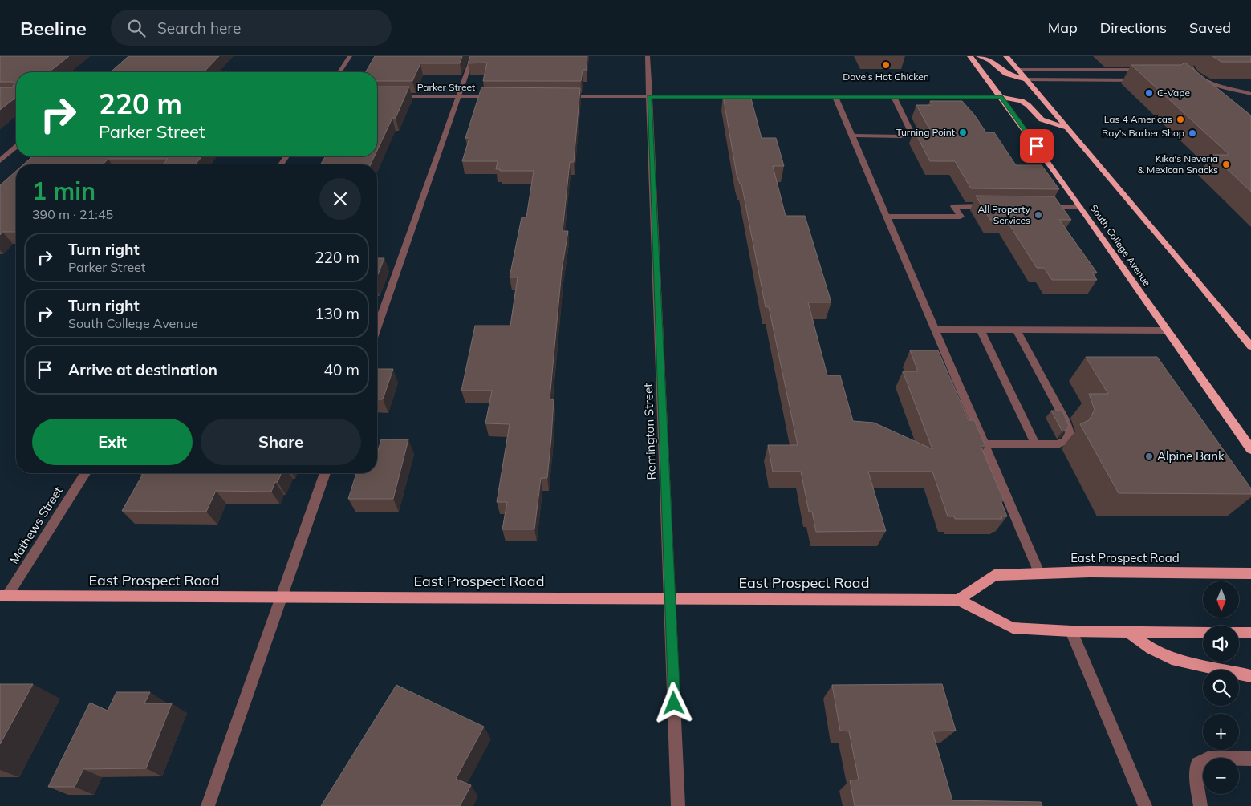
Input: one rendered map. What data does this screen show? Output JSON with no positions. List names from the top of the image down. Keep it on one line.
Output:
{"streets":{"highway":["South College Avenue"],"main road":["East Prospect Road"],"street":["Parker Street","Remington Street","Mathews Street"]},"crossings":[["Remington Street","East Prospect Road"],["Mathews Street","East Prospect Road"]],"places":["Dave's Hot Chicken","C-Vape","Las 4 Americas","Turning Point","Ray's Barber Shop","Kika's Neveria & Mexican Snacks","All Property Services","Alpine Bank"],"north":"bottom","page":{"header":"Beeline","search":"Search here","nav":["Map","Directions","Saved"],"turn":["220 m","Parker Street"],"heading":["1 min","390 m · 21:45"],"list":[{"name":"Turn right","note":"Parker Street","value":"220 m"},{"name":"Turn right","note":"South College Avenue","value":"130 m"},{"name":"Arrive at destination","value":"40 m"}],"buttons":["Exit","Share"],"map_buttons":["+","−"]}}
